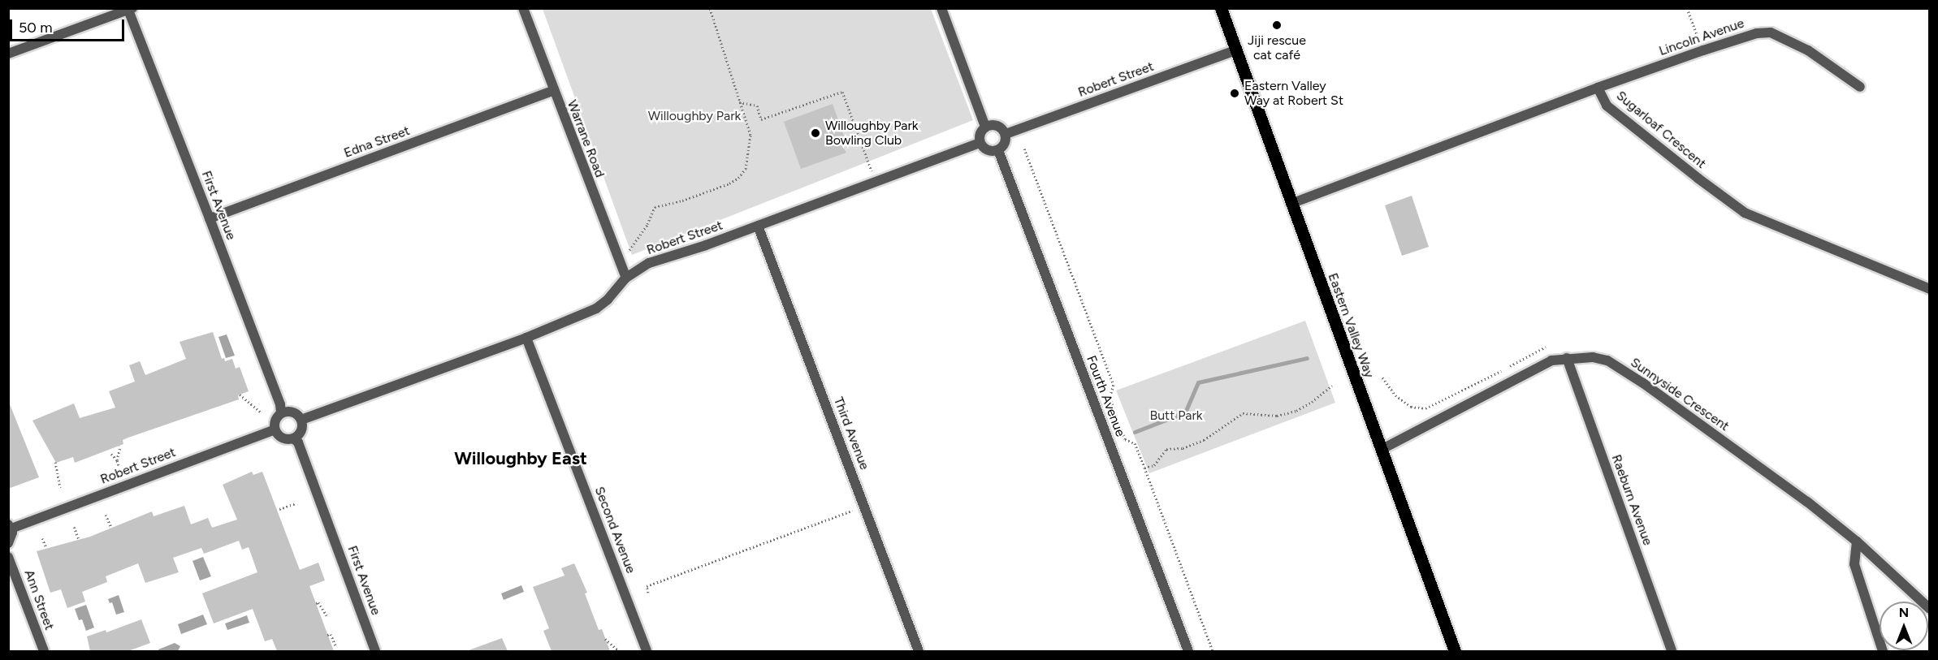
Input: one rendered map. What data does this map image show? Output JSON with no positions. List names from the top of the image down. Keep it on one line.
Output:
{"streets":{"main road":["Eastern Valley Way"],"street":["Lincoln Avenue","Robert Street","Sugarloaf Crescent","Warrane Road","Edna Street","First Avenue","Sunnyside Crescent","Fourth Avenue","Third Avenue","Raeburn Avenue","Second Avenue","Ann Street"]},"crossings":[["Lincoln Avenue","Sugarloaf Crescent"],["Robert Street","Warrane Road"],["Robert Street","First Avenue"],["Robert Street","Eastern Valley Way"],["Robert Street","Fourth Avenue"],["Robert Street","Third Avenue"],["Robert Street","Second Avenue"],["Sugarloaf Crescent","Eastern Valley Way"],["Warrane Road","Edna Street"],["Edna Street","First Avenue"],["Eastern Valley Way","Sunnyside Crescent"],["Sunnyside Crescent","Raeburn Avenue"]],"districts":["Willoughby East"],"parks":["Willoughby Park","Butt Park"],"places":["Jiji rescue cat café","Eastern Valley Way at Robert St","Willoughby Park Bowling Club"],"scale_bar":"50 m","north":"top"}
